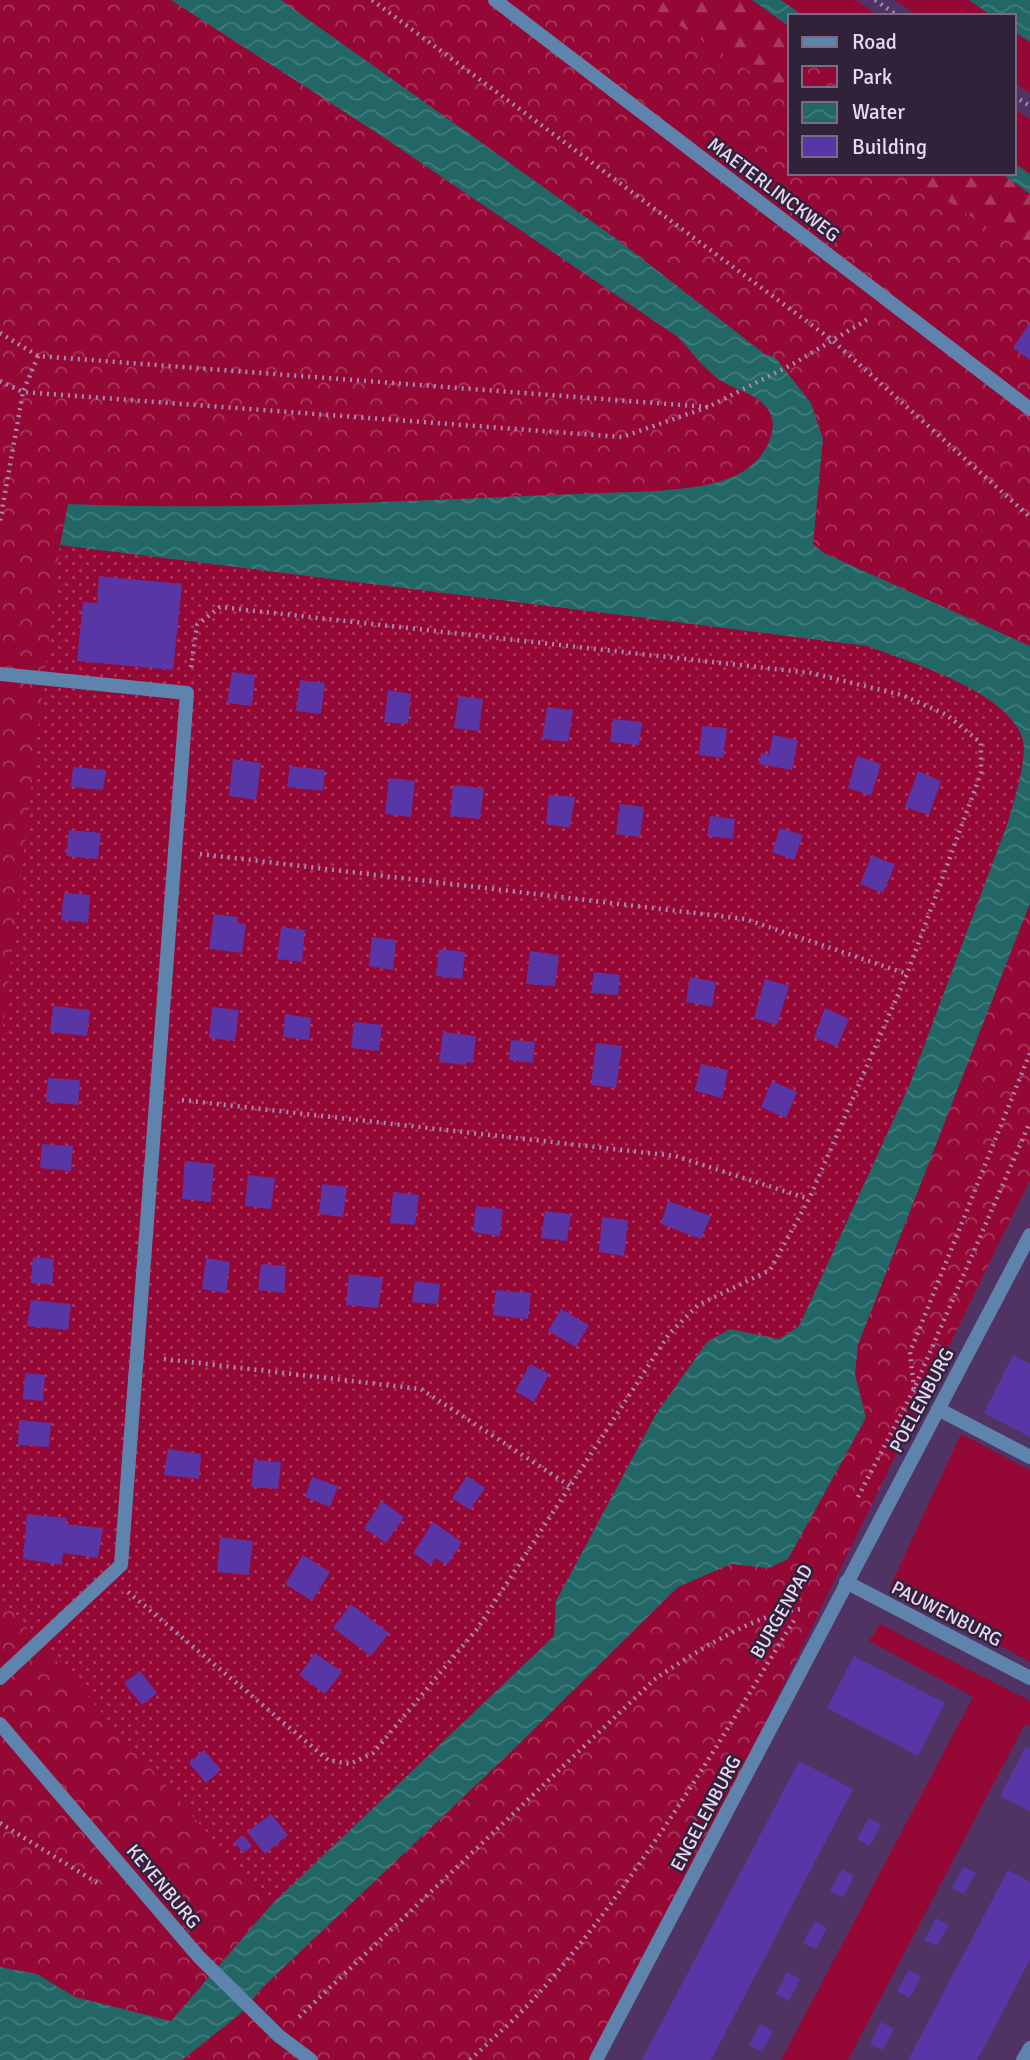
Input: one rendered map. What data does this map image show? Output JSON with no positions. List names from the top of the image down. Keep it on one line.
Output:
{"streets":{"street":["MAETERLINCKWEG","POELENBURG","PAUWENBURG","ENGELENBURG","KEYENBURG"],"path":["BURGENPAD"]},"crossings":[["POELENBURG","PAUWENBURG"],["POELENBURG","ENGELENBURG"],["PAUWENBURG","ENGELENBURG"]],"legend":["Road","Park","Water","Building"]}
